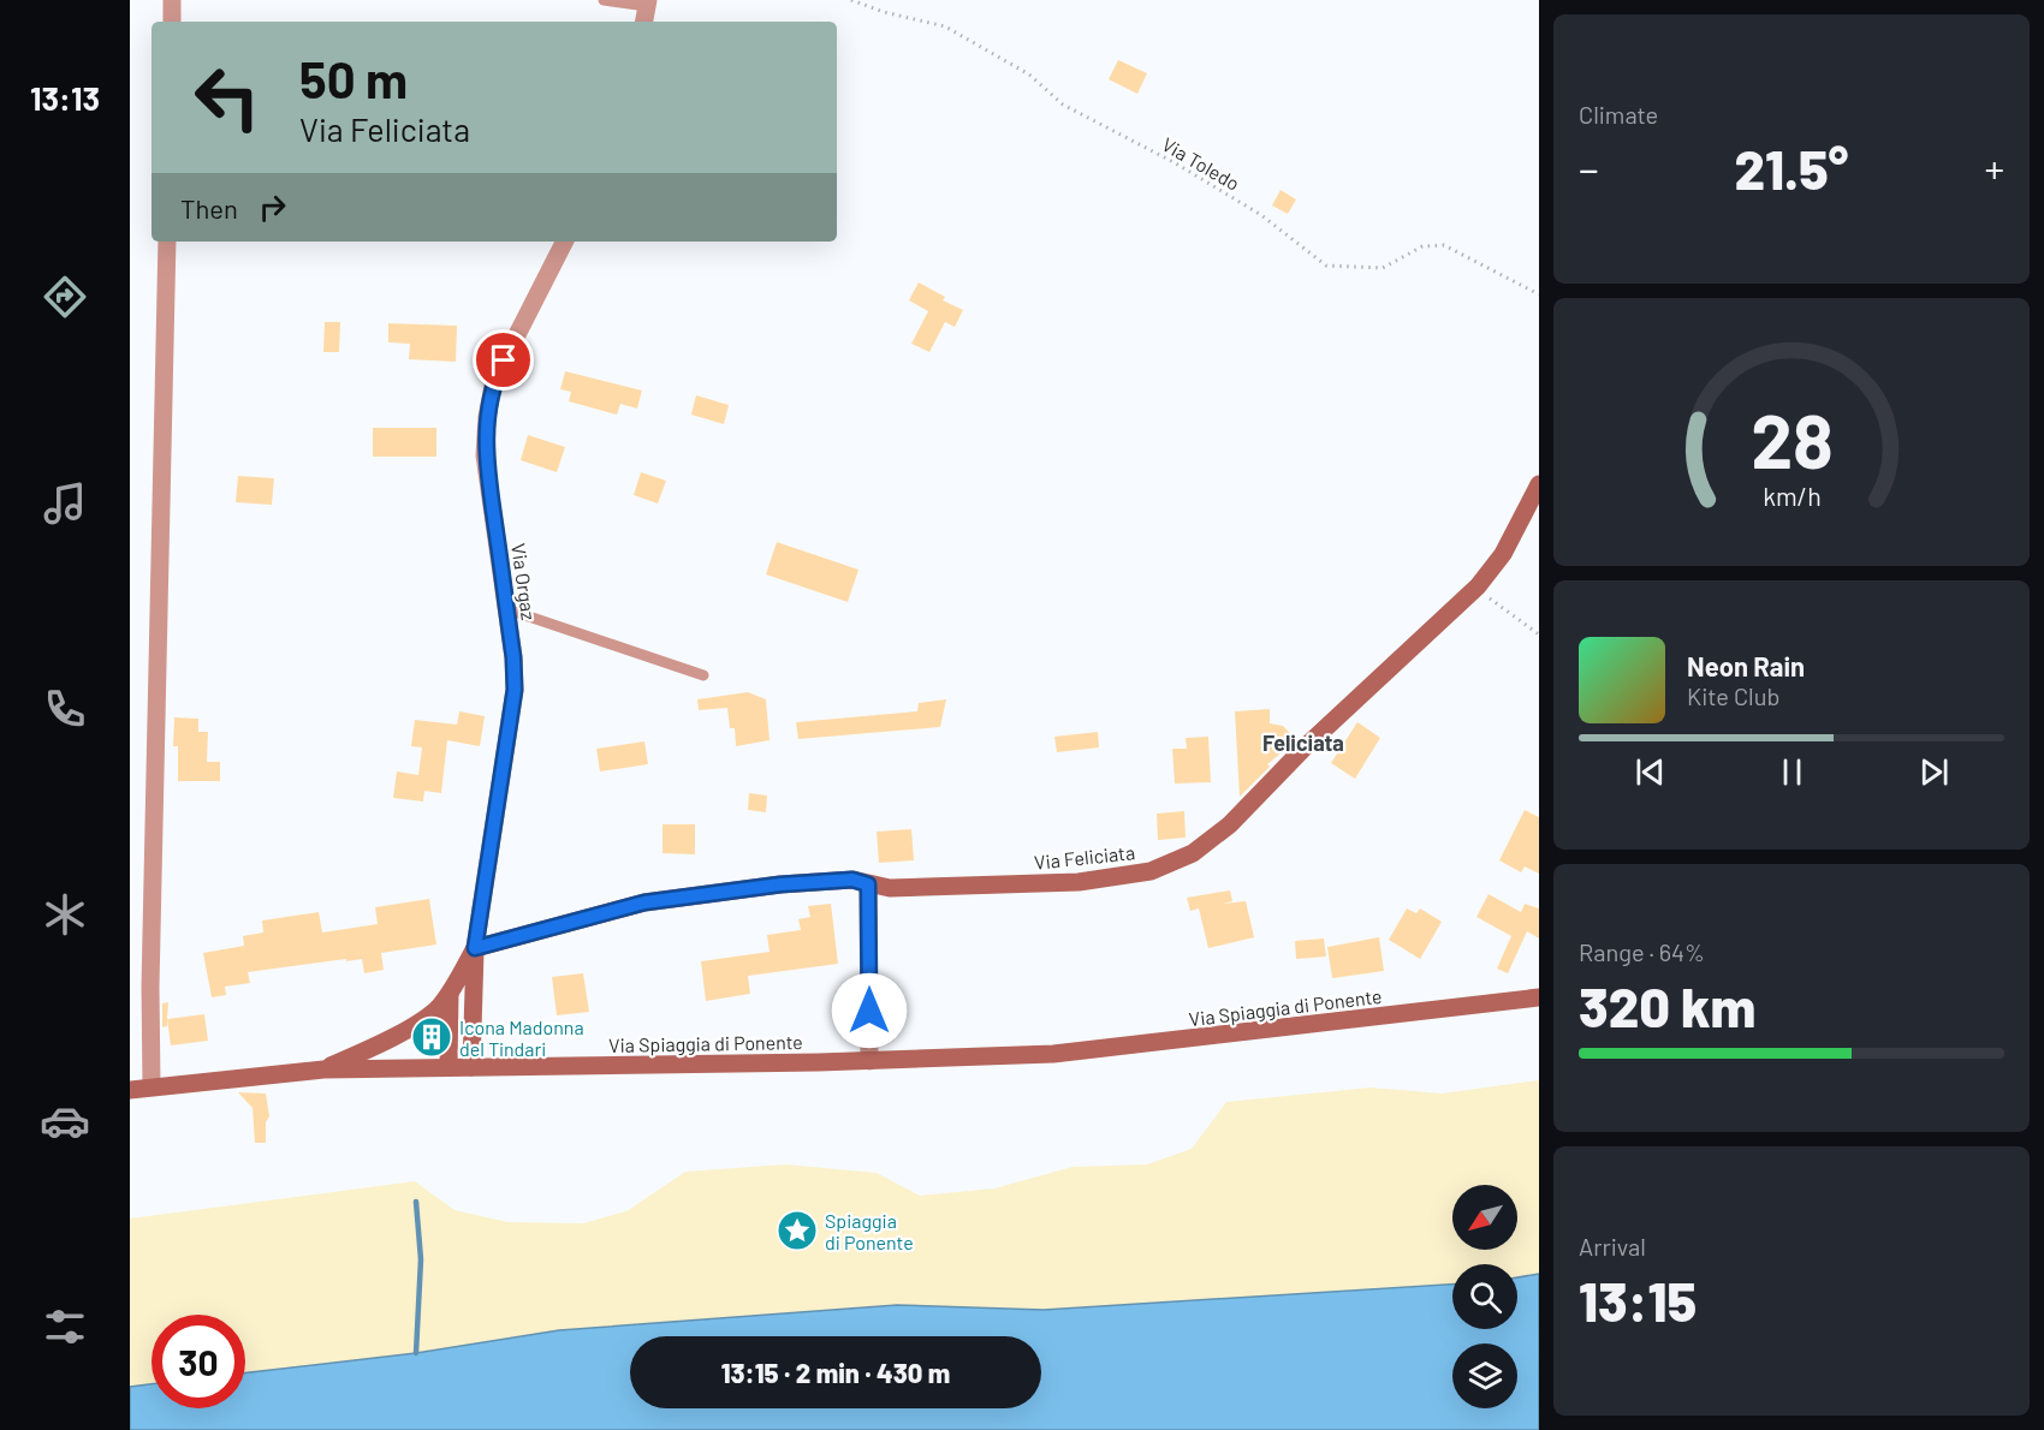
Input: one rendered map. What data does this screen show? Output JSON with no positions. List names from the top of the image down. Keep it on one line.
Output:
{"streets":{"street":["Via Orgaz","Via Feliciata","Via Spiaggia di Ponente"],"path":["Via Toledo"]},"crossings":[["Via Orgaz","Via Feliciata"]],"districts":["Feliciata"],"places":{"building":["Icona Madonna del Tindari"],"place":["Spiaggia di Ponente"]},"north":"bottom left","page":{"tabs":"13:13","tile":["Climate",["Range · 64%","320 km"],["Arrival","13:15"]],"turn":["50 m","Via Feliciata"],"heat":["−","21.5°","+"],"then":"Then","song":["Neon Rain","Kite Club"],"limit":"30","trip":"13:15 · 2 min · 430 m","gauge":["28","km/h"]}}
